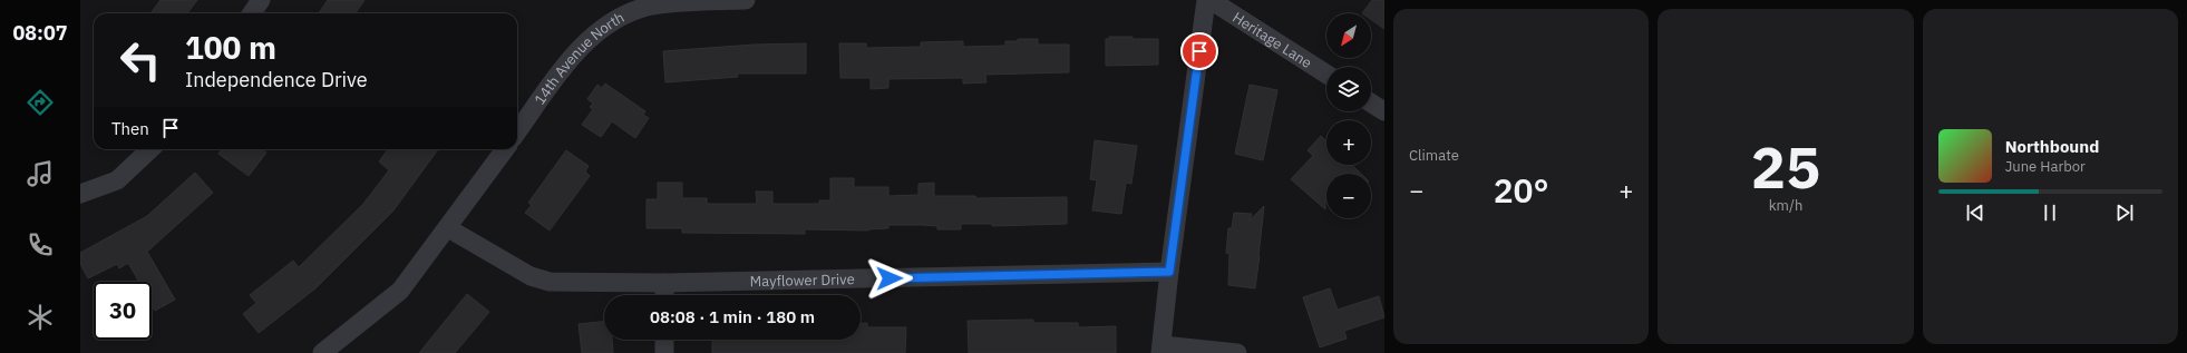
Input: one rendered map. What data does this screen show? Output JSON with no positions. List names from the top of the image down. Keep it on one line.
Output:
{"streets":{"street":["Heritage Lane","14th Avenue North","Mayflower Drive"]},"north":"bottom left","page":{"tabs":"08:07","tile":["Climate",["25","km/h"]],"map_buttons":["+","−"],"turn":["100 m","Independence Drive"],"then":"Then","song":["Northbound","June Harbor"],"heat":["−","20°","+"],"limit":"30","trip":"08:08 · 1 min · 180 m"}}
